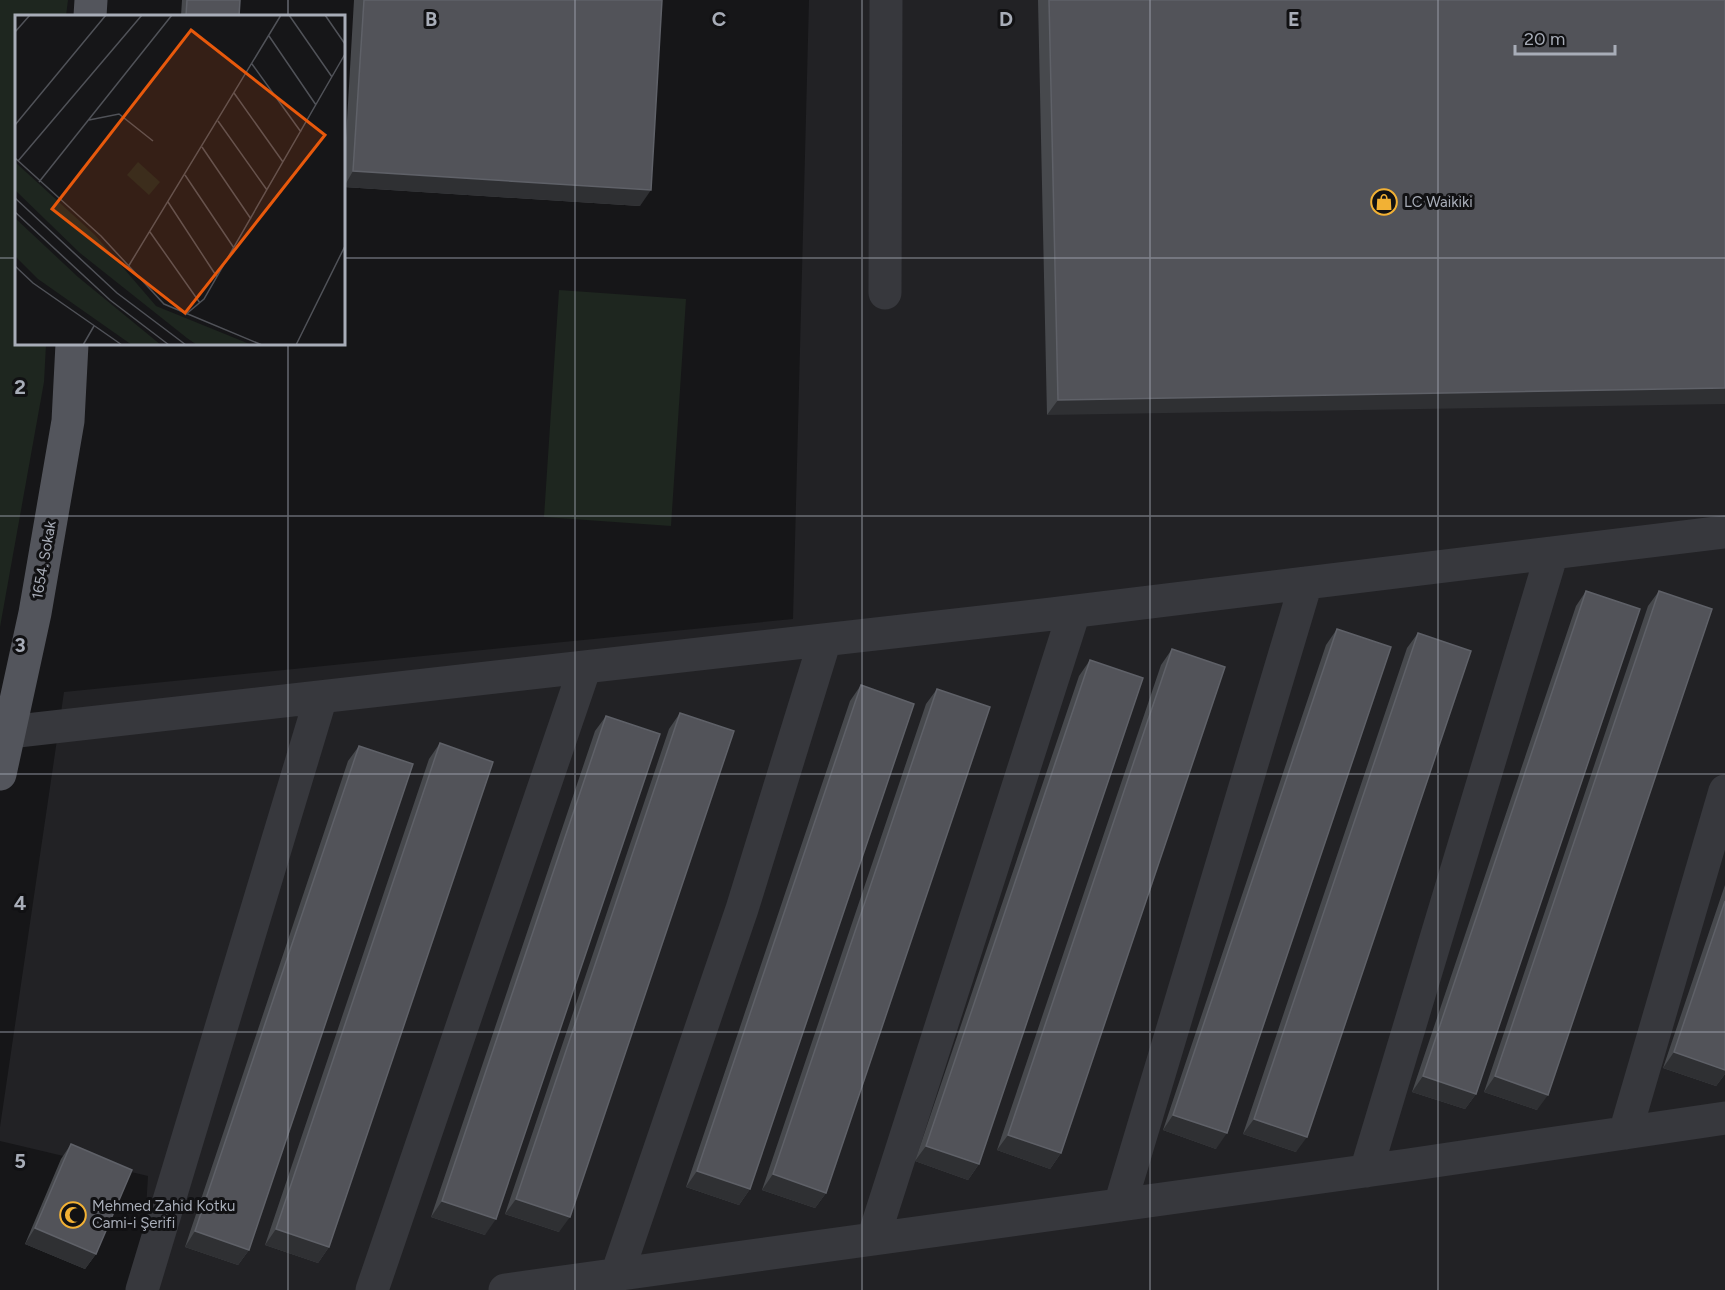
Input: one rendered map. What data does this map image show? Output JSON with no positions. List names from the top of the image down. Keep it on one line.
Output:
{"streets":{"main road":["1654. Sokak"]},"places":{"shop":["LC Waikiki"],"mosque":["Mehmed Zahid Kotku Cami-i Şerifi"]},"scale_bar":"20 m","grid":{"columns":["B","C","D","E"],"rows":["2","3","4","5"]}}
